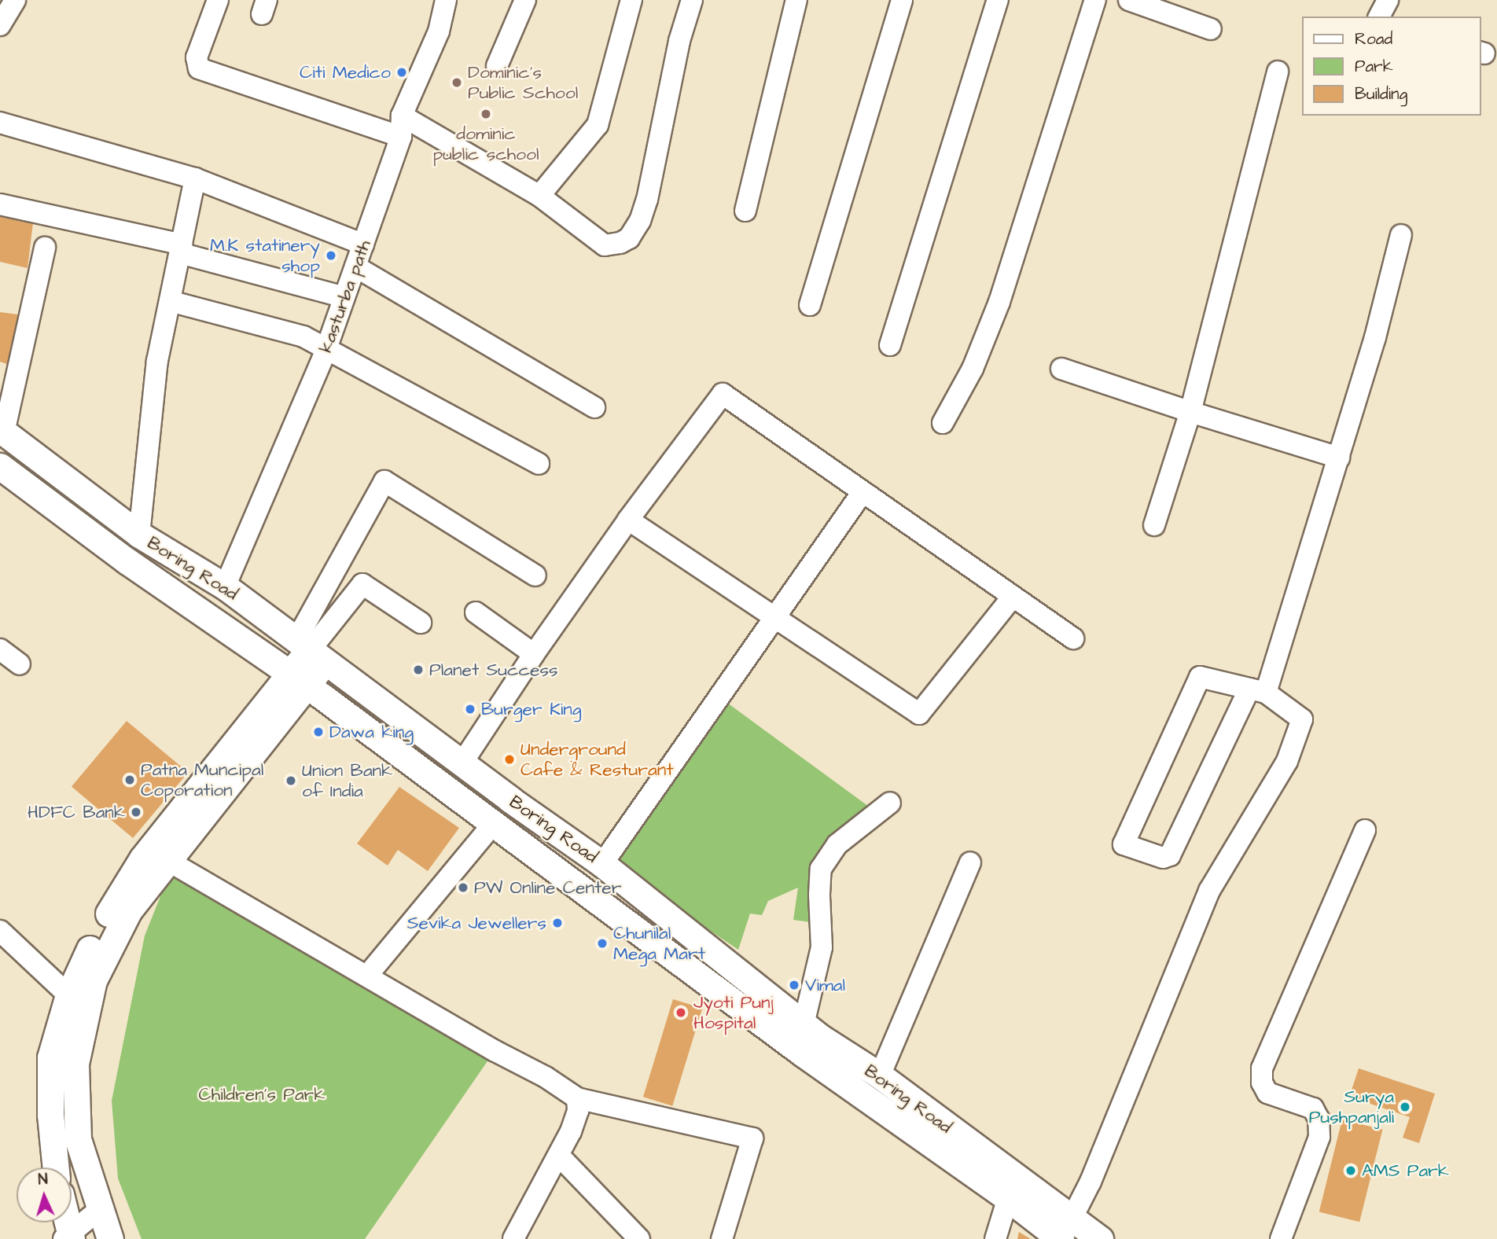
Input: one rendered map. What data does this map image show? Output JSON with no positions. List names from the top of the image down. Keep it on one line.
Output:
{"streets":{"street":["kasturba path","Boring Road"]},"crossings":[["kasturba path","Boring Road"]],"parks":["Children's Park"],"places":["Citi Medico","Dominic's Public School","dominic public school","M.K statinery shop","Planet Success","Burger King","Dawa king","Underground Cafe & Resturant","Patna Muncipal Coporation","Union Bank of India","HDFC Bank","PW Online Center","Sevika Jewellers","Chunilal Mega Mart","Vimal","Jyoti Punj Hospital","Surya Pushpanjali","AMS Park"],"legend":["Road","Park","Building"],"north":"top"}
